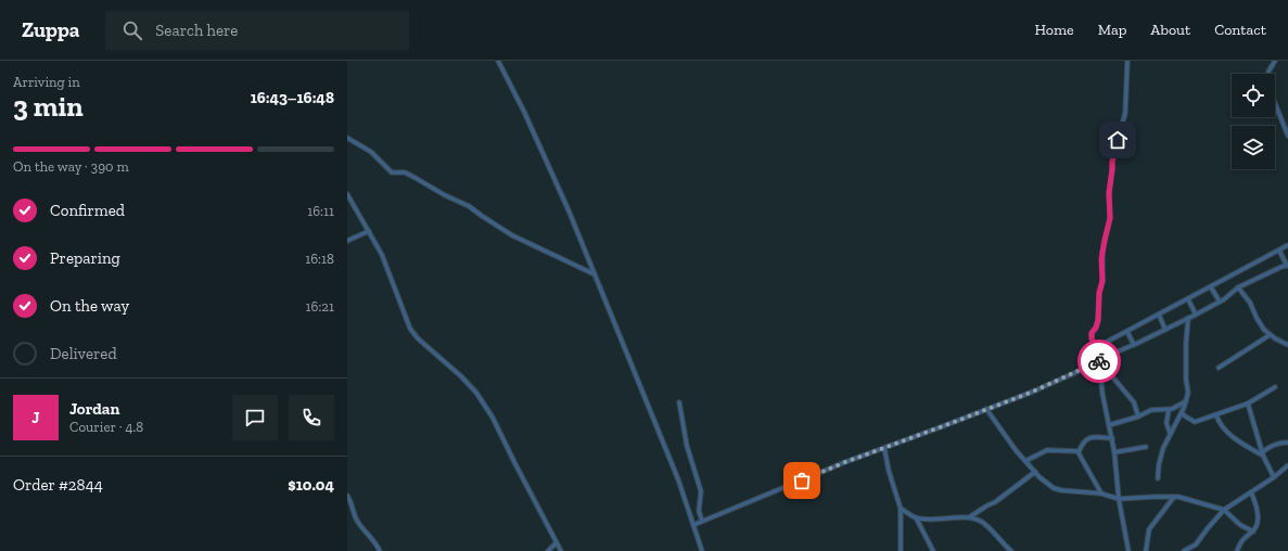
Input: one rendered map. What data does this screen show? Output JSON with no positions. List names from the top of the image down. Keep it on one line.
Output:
{"page":{"header":"Zuppa","search":"Search here","nav":["Home","Map","About","Contact"],"heading":["3 min","Arriving in","16:43–16:48"],"panel":["Jordan","Courier · 4.8","Order #2844","$10.04"],"bar":"On the way · 390 m","list":[["Confirmed","16:11"],["Preparing","16:18"],["On the way","16:21"],"Delivered"],"round":"J"}}
